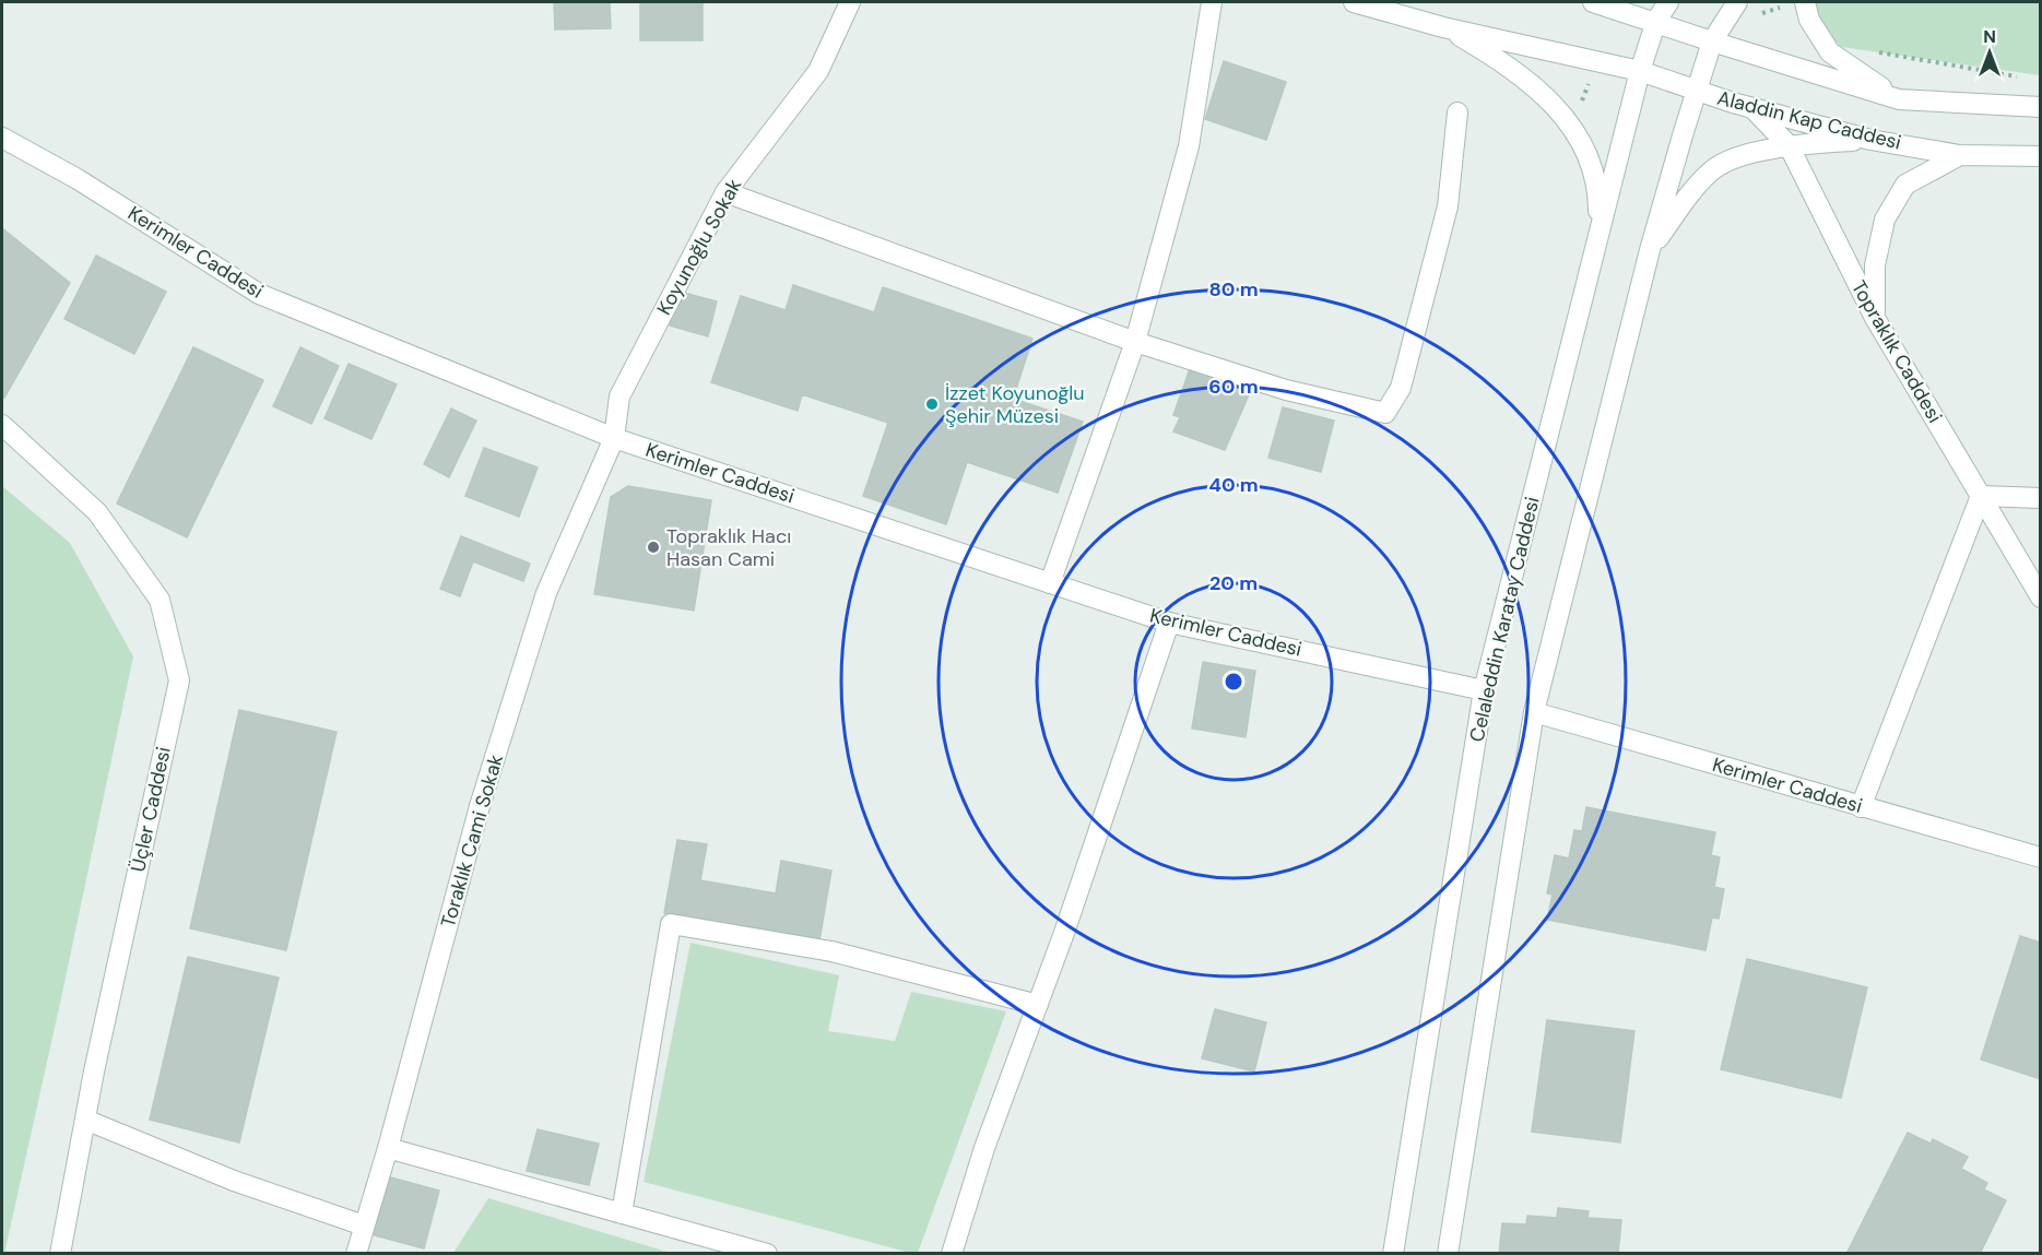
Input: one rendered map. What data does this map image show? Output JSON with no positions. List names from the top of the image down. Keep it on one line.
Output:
{"streets":{"street":["Aladdin Kap Caddesi","Koyunoğlu Sokak","Kerimler Caddesi","Topraklık Caddesi","Celaleddin Karatay Caddesi","Üçler Caddesi","Toraklık Cami Sokak"]},"crossings":[["Aladdin Kap Caddesi","Topraklık Caddesi"],["Koyunoğlu Sokak","Kerimler Caddesi"],["Koyunoğlu Sokak","Toraklık Cami Sokak"],["Kerimler Caddesi","Celaleddin Karatay Caddesi"],["Kerimler Caddesi","Toraklık Cami Sokak"]],"places":["İzzet Koyunoğlu Şehir Müzesi","Topraklık Hacı Hasan Cami"],"north":"top","rings":["80 m","60 m","40 m","20 m"]}
